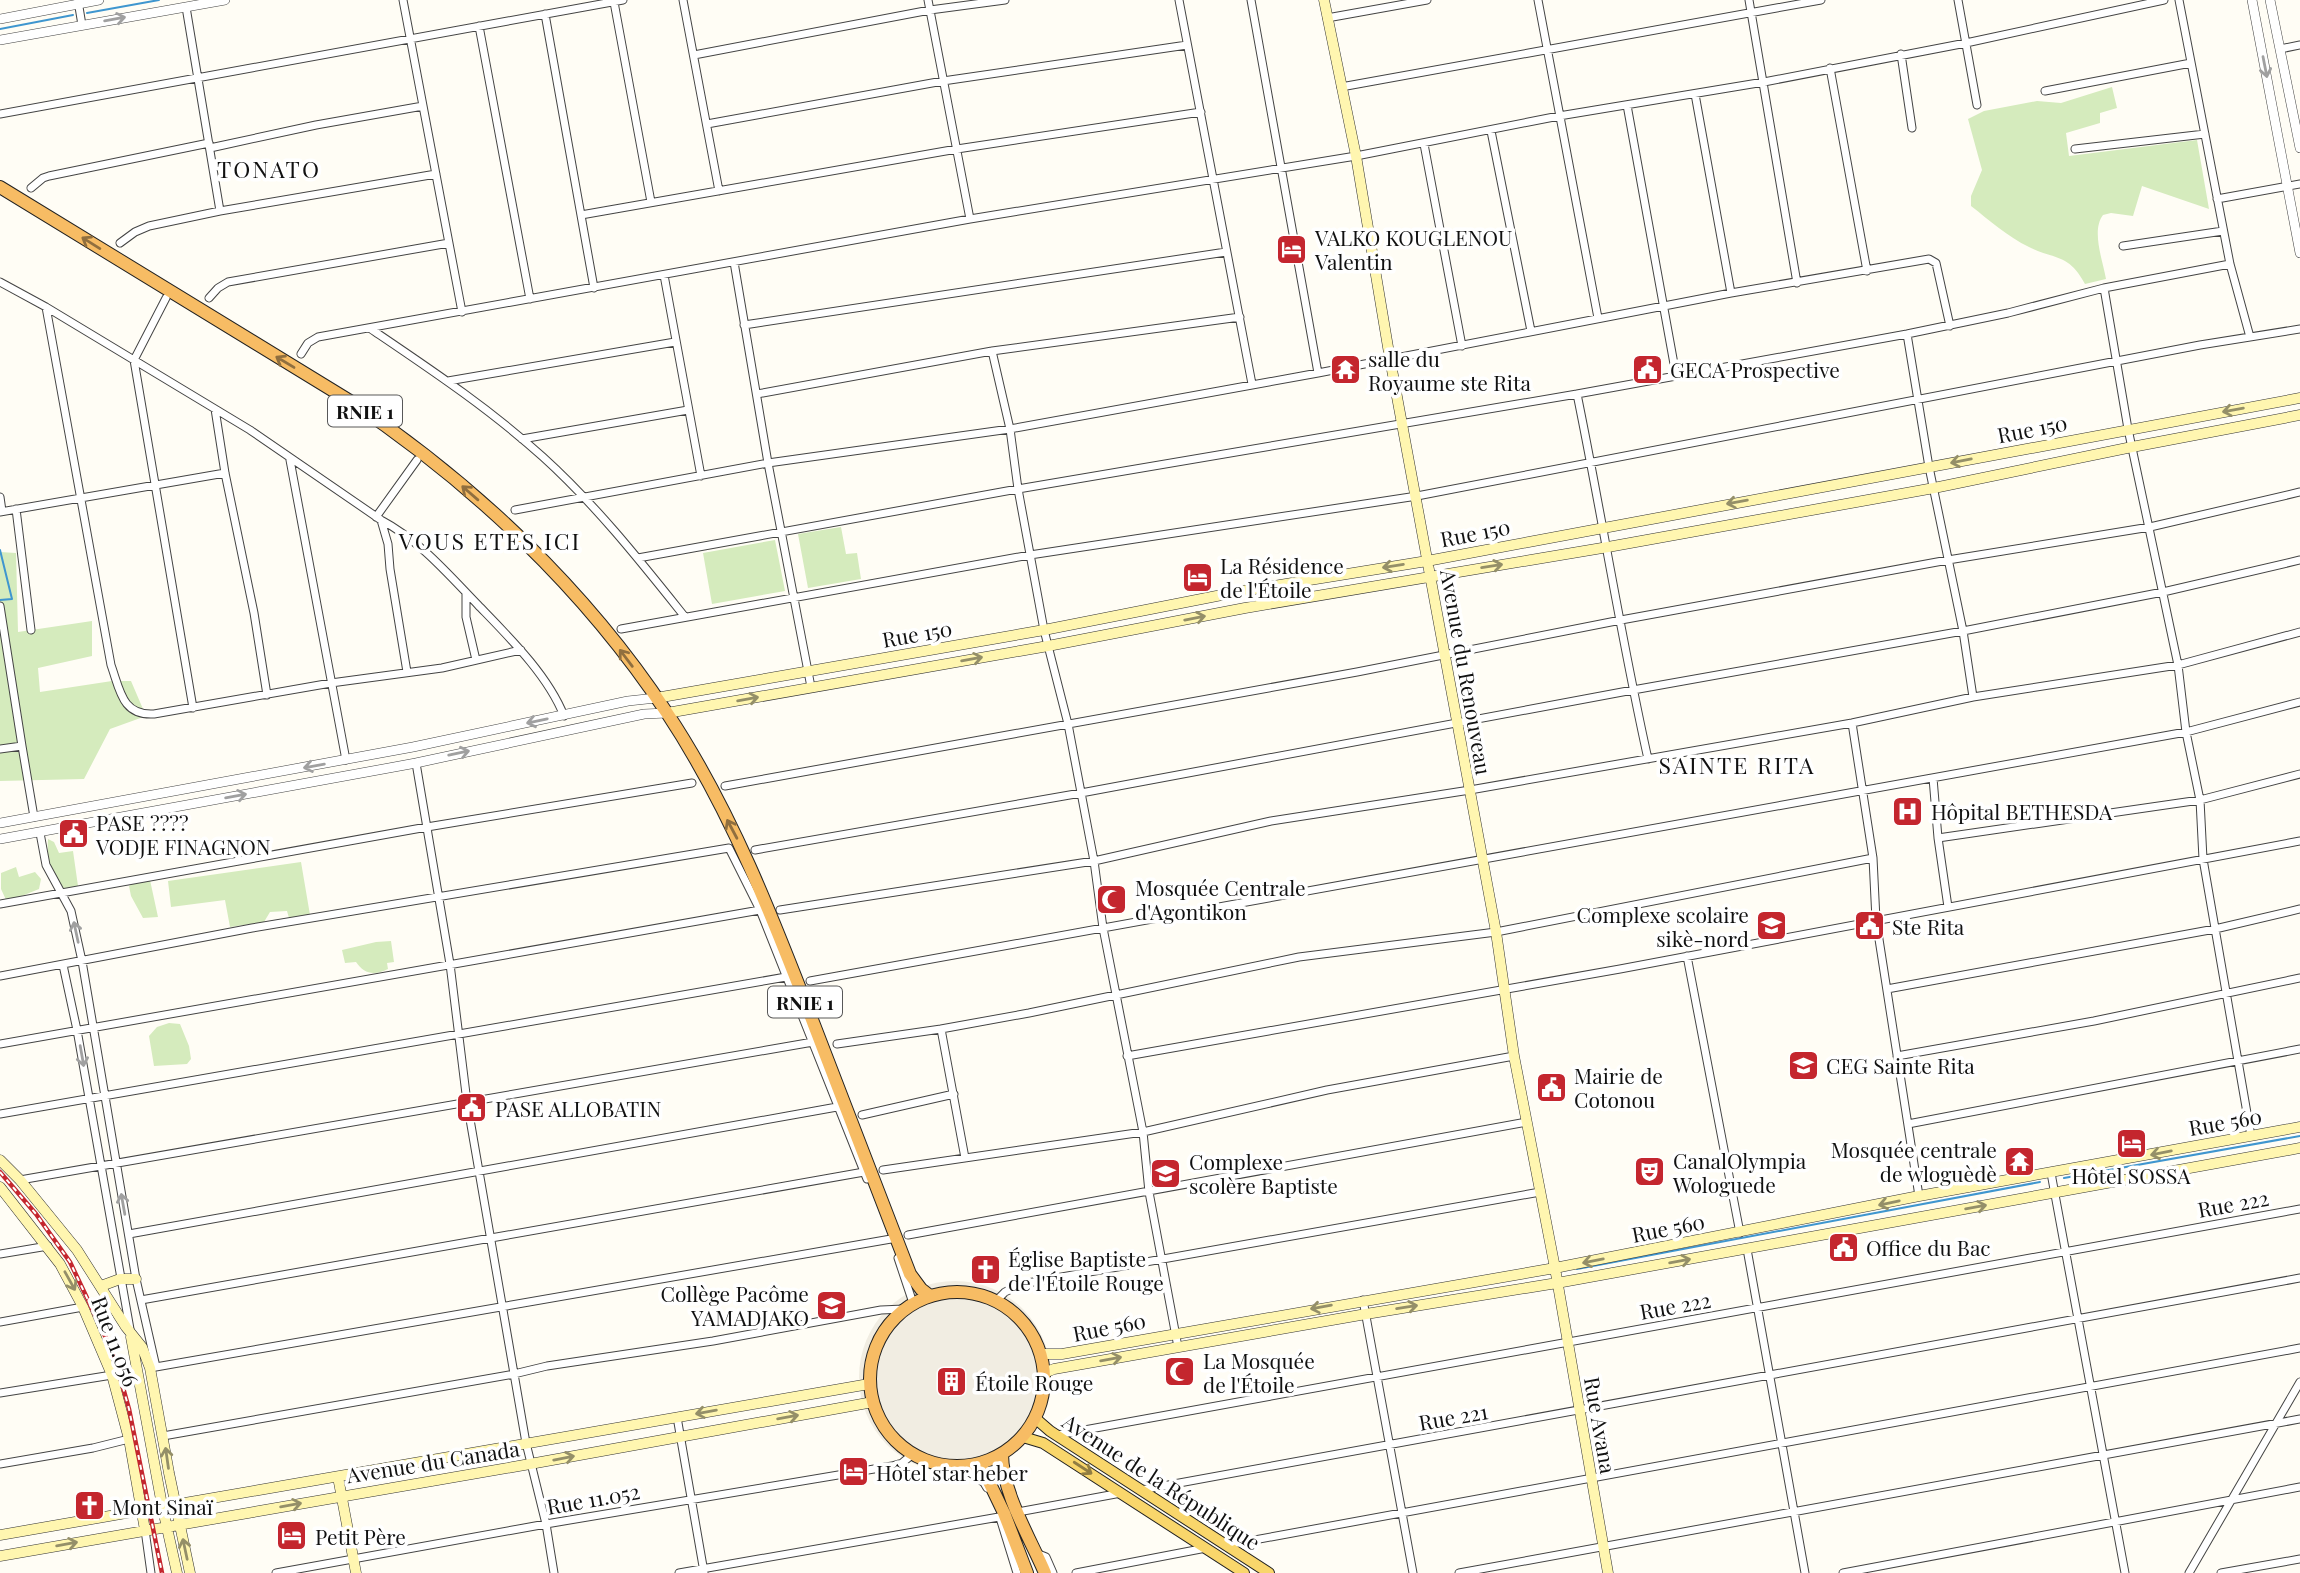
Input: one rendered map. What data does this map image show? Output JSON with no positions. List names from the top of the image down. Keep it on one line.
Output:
{"streets":{"highway":["RNIE 1"],"main road":["Rue 150","Avenue du Renouveau","Rue 560","Rue 11.056","Rue Avana","Avenue du Canada","Avenue de la République"],"street":["Rue 222","Rue 221","Rue 11.052"]},"crossings":[["RNIE 1","Rue 150"],["RNIE 1","Rue 560"],["RNIE 1","Avenue du Canada"],["RNIE 1","Avenue de la République"],["RNIE 1","Rue 11.052"],["Rue 150","Avenue du Renouveau"],["Avenue du Renouveau","Rue 560"],["Avenue du Renouveau","Rue Avana"],["Rue 560","Rue Avana"],["Rue 560","Avenue du Canada"],["Rue 560","Avenue de la République"],["Rue 560","Rue 11.052"],["Rue 222","Rue Avana"],["Rue 222","Avenue de la République"],["Rue 11.056","Avenue du Canada"],["Rue 221","Rue Avana"],["Rue 221","Avenue de la République"],["Avenue du Canada","Avenue de la République"],["Avenue du Canada","Rue 11.052"],["Avenue de la République","Rue 11.052"]],"districts":["TONATO","VOUS ETES ICI","SAINTE RITA"],"places":{"hotel":["VALKO KOUGLENOU Valentin","La Résidence de l'Étoile","Hôtel SOSSA","Hôtel star heber","Petit Père"],"public building":["GECA Prospective","PASE ???? VODJE FINAGNON","Ste Rita","Mairie de Cotonou","PASE ALLOBATIN","Office du Bac"],"temple":["salle du Royaume ste Rita","Mosquée centrale de wloguèdè"],"hospital":["Hôpital BETHESDA"],"mosque":["Mosquée Centrale d'Agontikon","La Mosquée de l'Étoile"],"school or university":["Complexe scolaire sikè-nord","CEG Sainte Rita","Complexe scolère Baptiste","Collège Pacôme YAMADJAKO"],"theatre":["CanalOlympia Wologuede"],"church":["Église Baptiste de l'Étoile Rouge","Mont Sinaï"],"building":["Étoile Rouge"]}}
